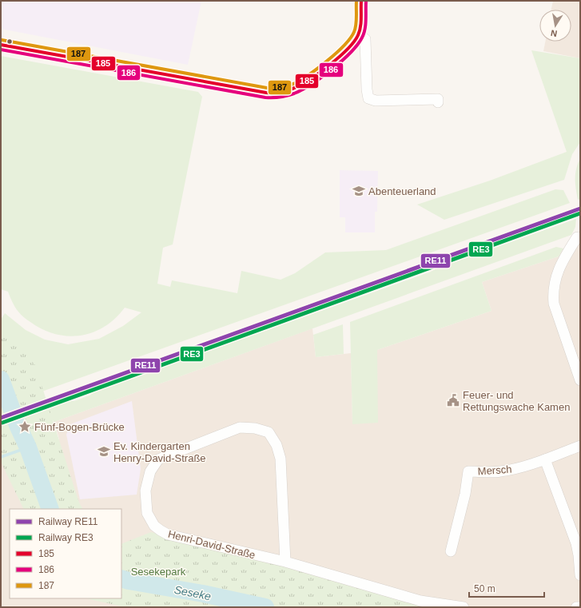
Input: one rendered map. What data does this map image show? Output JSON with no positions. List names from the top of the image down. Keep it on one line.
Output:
{"streets":{"street":["Mersch","Henri-David-Straße"]},"water":["Seseke"],"parks":["Sesekepark"],"places":{"school or university":["Abenteuerland","Ev. Kindergarten Henry-David-Straße"],"public building":["Feuer- und Rettungswache Kamen"],"place":["Fünf-Bogen-Brücke"]},"lines":["transit line 185","transit line 186","transit line 187","rail line RE11","rail line RE3"],"legend":["Railway RE11","Railway RE3","185","186","187"],"scale_bar":"50 m","north":"bottom"}
